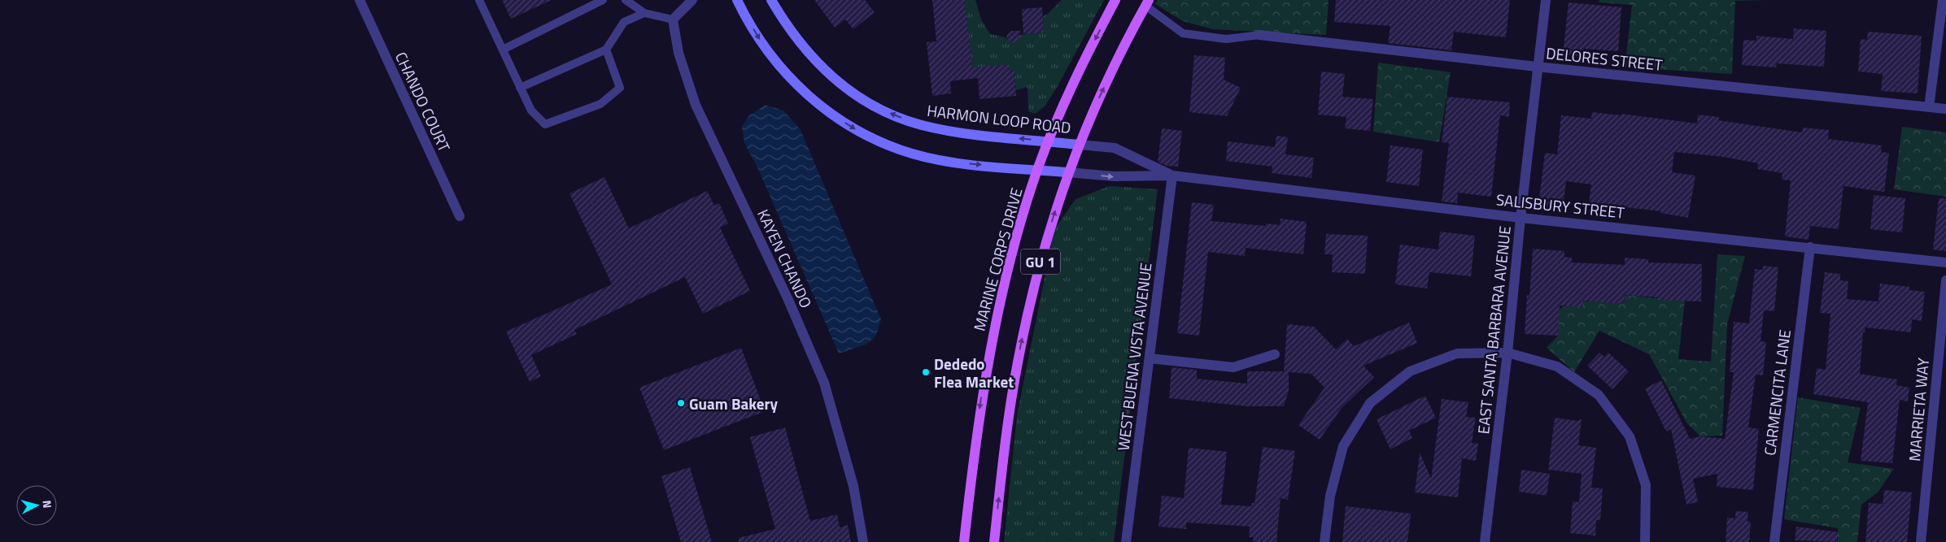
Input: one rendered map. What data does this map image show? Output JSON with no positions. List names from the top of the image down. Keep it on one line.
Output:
{"streets":{"main road":["HARMON LOOP ROAD","MARINE CORPS DRIVE","GU 1"],"street":["DELORES STREET","CHANDO COURT","SALISBURY STREET","KAYEN CHANDO","EAST SANTA BARBARA AVENUE","WEST BUENA VISTA AVENUE","CARMENCITA LANE","MARRIETA WAY"]},"crossings":[["DELORES STREET","EAST SANTA BARBARA AVENUE"],["HARMON LOOP ROAD","SALISBURY STREET"],["HARMON LOOP ROAD","MARINE CORPS DRIVE"],["HARMON LOOP ROAD","GU 1"],["SALISBURY STREET","GU 1"],["SALISBURY STREET","EAST SANTA BARBARA AVENUE"],["SALISBURY STREET","WEST BUENA VISTA AVENUE"],["SALISBURY STREET","CARMENCITA LANE"]],"places":["Dededo Flea Market","Guam Bakery"],"north":"right"}
